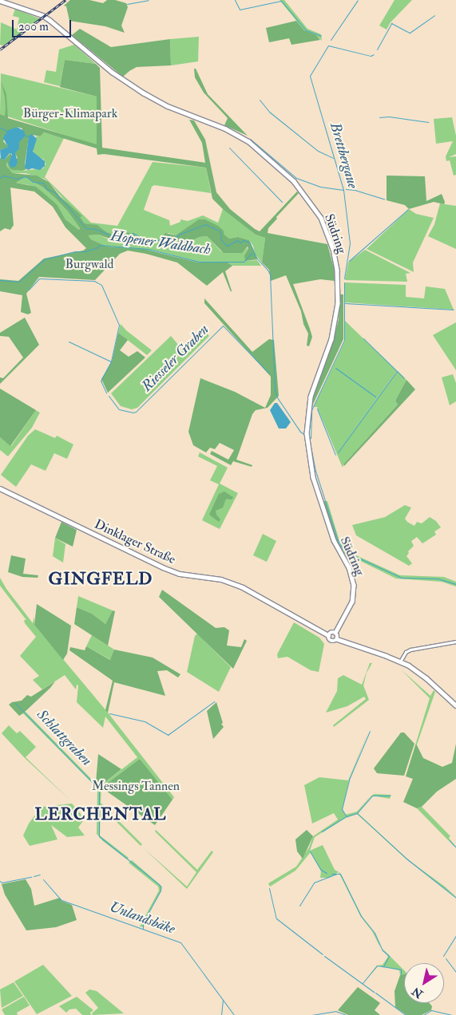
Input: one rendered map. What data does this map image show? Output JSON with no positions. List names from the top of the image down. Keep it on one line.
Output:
{"streets":{"main road":["Südring","Dinklager Straße"]},"crossings":[["Südring","Dinklager Straße"]],"districts":["GINGFELD","LERCHENTAL"],"water":["Brettbergaue","Hopener Waldbach","Riesseler Graben","Schlattgraben","Unlandsbäke"],"parks":["Bürger-Klimapark","Burgwald","Messings Tannen"],"scale_bar":"200 m","north":"bottom left"}
